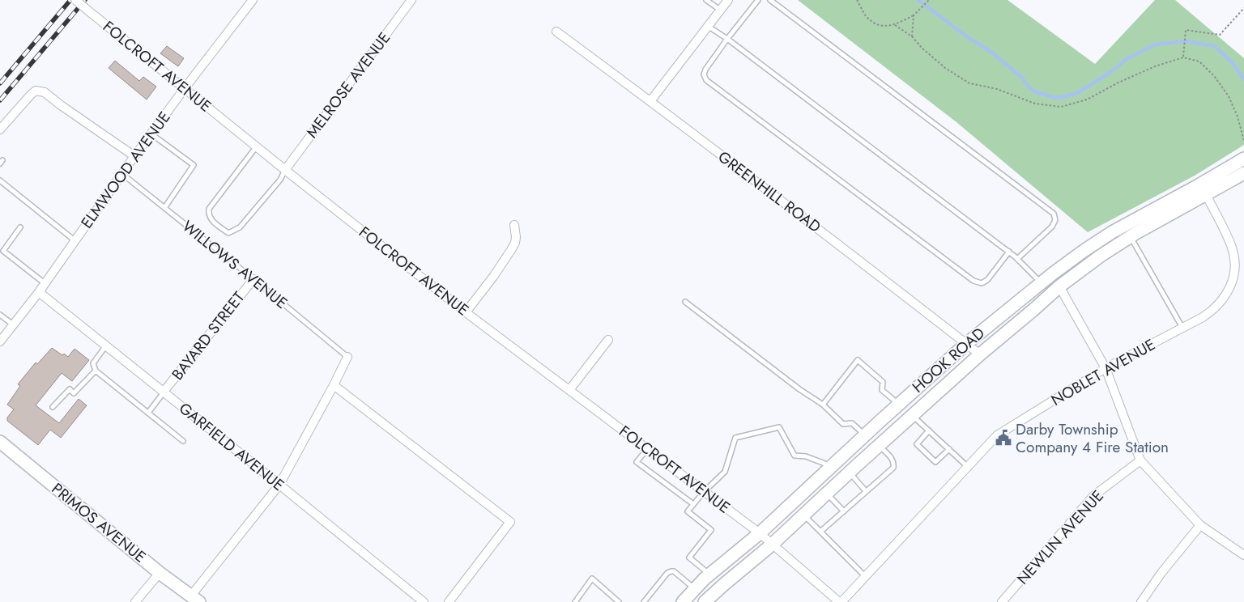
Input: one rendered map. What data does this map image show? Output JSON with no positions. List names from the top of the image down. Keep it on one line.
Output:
{"streets":{"main road":["HOOK ROAD","PRIMOS AVENUE"],"street":["FOLCROFT AVENUE","MELROSE AVENUE","ELMWOOD AVENUE","GREENHILL ROAD","BAYARD STREET","NOBLET AVENUE","GARFIELD AVENUE","NEWLIN AVENUE"],"lane":["WILLOWS AVENUE"]},"crossings":[["FOLCROFT AVENUE","MELROSE AVENUE"],["FOLCROFT AVENUE","ELMWOOD AVENUE"],["FOLCROFT AVENUE","HOOK ROAD"],["FOLCROFT AVENUE","NOBLET AVENUE"],["ELMWOOD AVENUE","WILLOWS AVENUE"],["ELMWOOD AVENUE","GARFIELD AVENUE"],["GREENHILL ROAD","HOOK ROAD"],["WILLOWS AVENUE","BAYARD STREET"],["BAYARD STREET","GARFIELD AVENUE"],["HOOK ROAD","NOBLET AVENUE"]],"places":{"public building":["Darby Township Company 4 Fire Station"]}}
